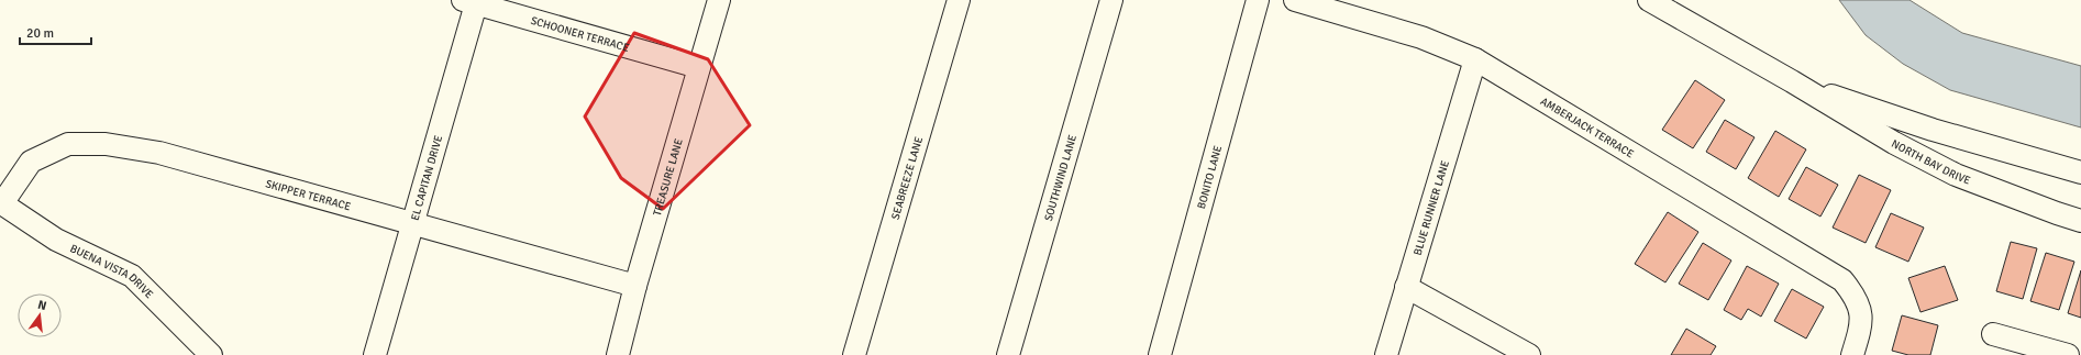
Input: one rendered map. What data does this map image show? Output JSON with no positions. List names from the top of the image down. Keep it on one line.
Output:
{"streets":{"street":["SCHOONER TERRACE","AMBERJACK TERRACE","NORTH BAY DRIVE","EL CAPITAN DRIVE","TREASURE LANE","SEABREEZE LANE","SOUTHWIND LANE","BONITO LANE","SKIPPER TERRACE","BLUE RUNNER LANE","BUENA VISTA DRIVE"]},"crossings":[["SCHOONER TERRACE","EL CAPITAN DRIVE"],["SCHOONER TERRACE","TREASURE LANE"],["AMBERJACK TERRACE","BLUE RUNNER LANE"],["EL CAPITAN DRIVE","SKIPPER TERRACE"],["TREASURE LANE","SKIPPER TERRACE"],["SKIPPER TERRACE","BUENA VISTA DRIVE"]],"scale_bar":"20 m","north":"top"}
